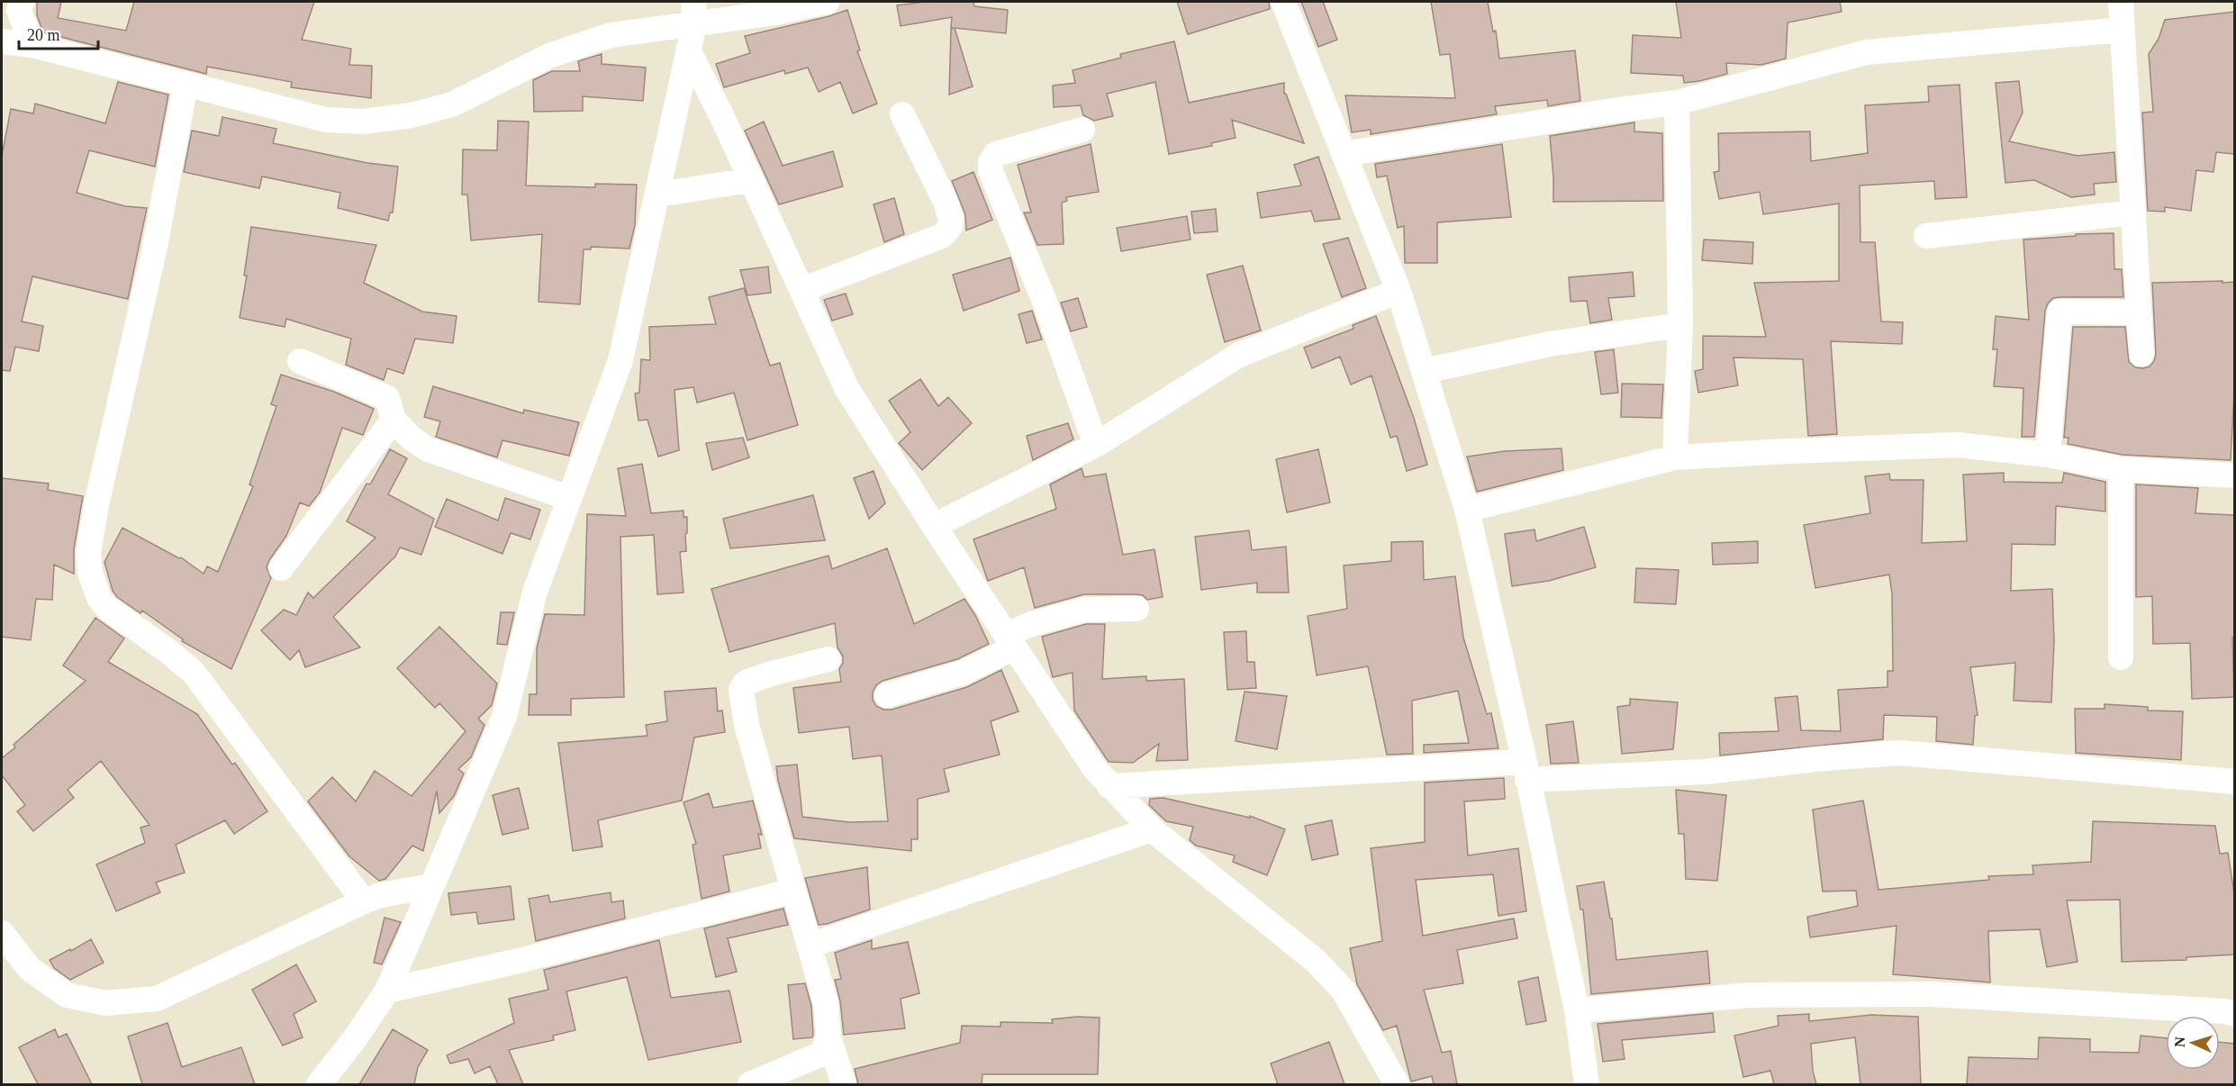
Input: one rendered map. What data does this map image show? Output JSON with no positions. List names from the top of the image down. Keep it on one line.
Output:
{"scale_bar":"20 m","north":"left"}
